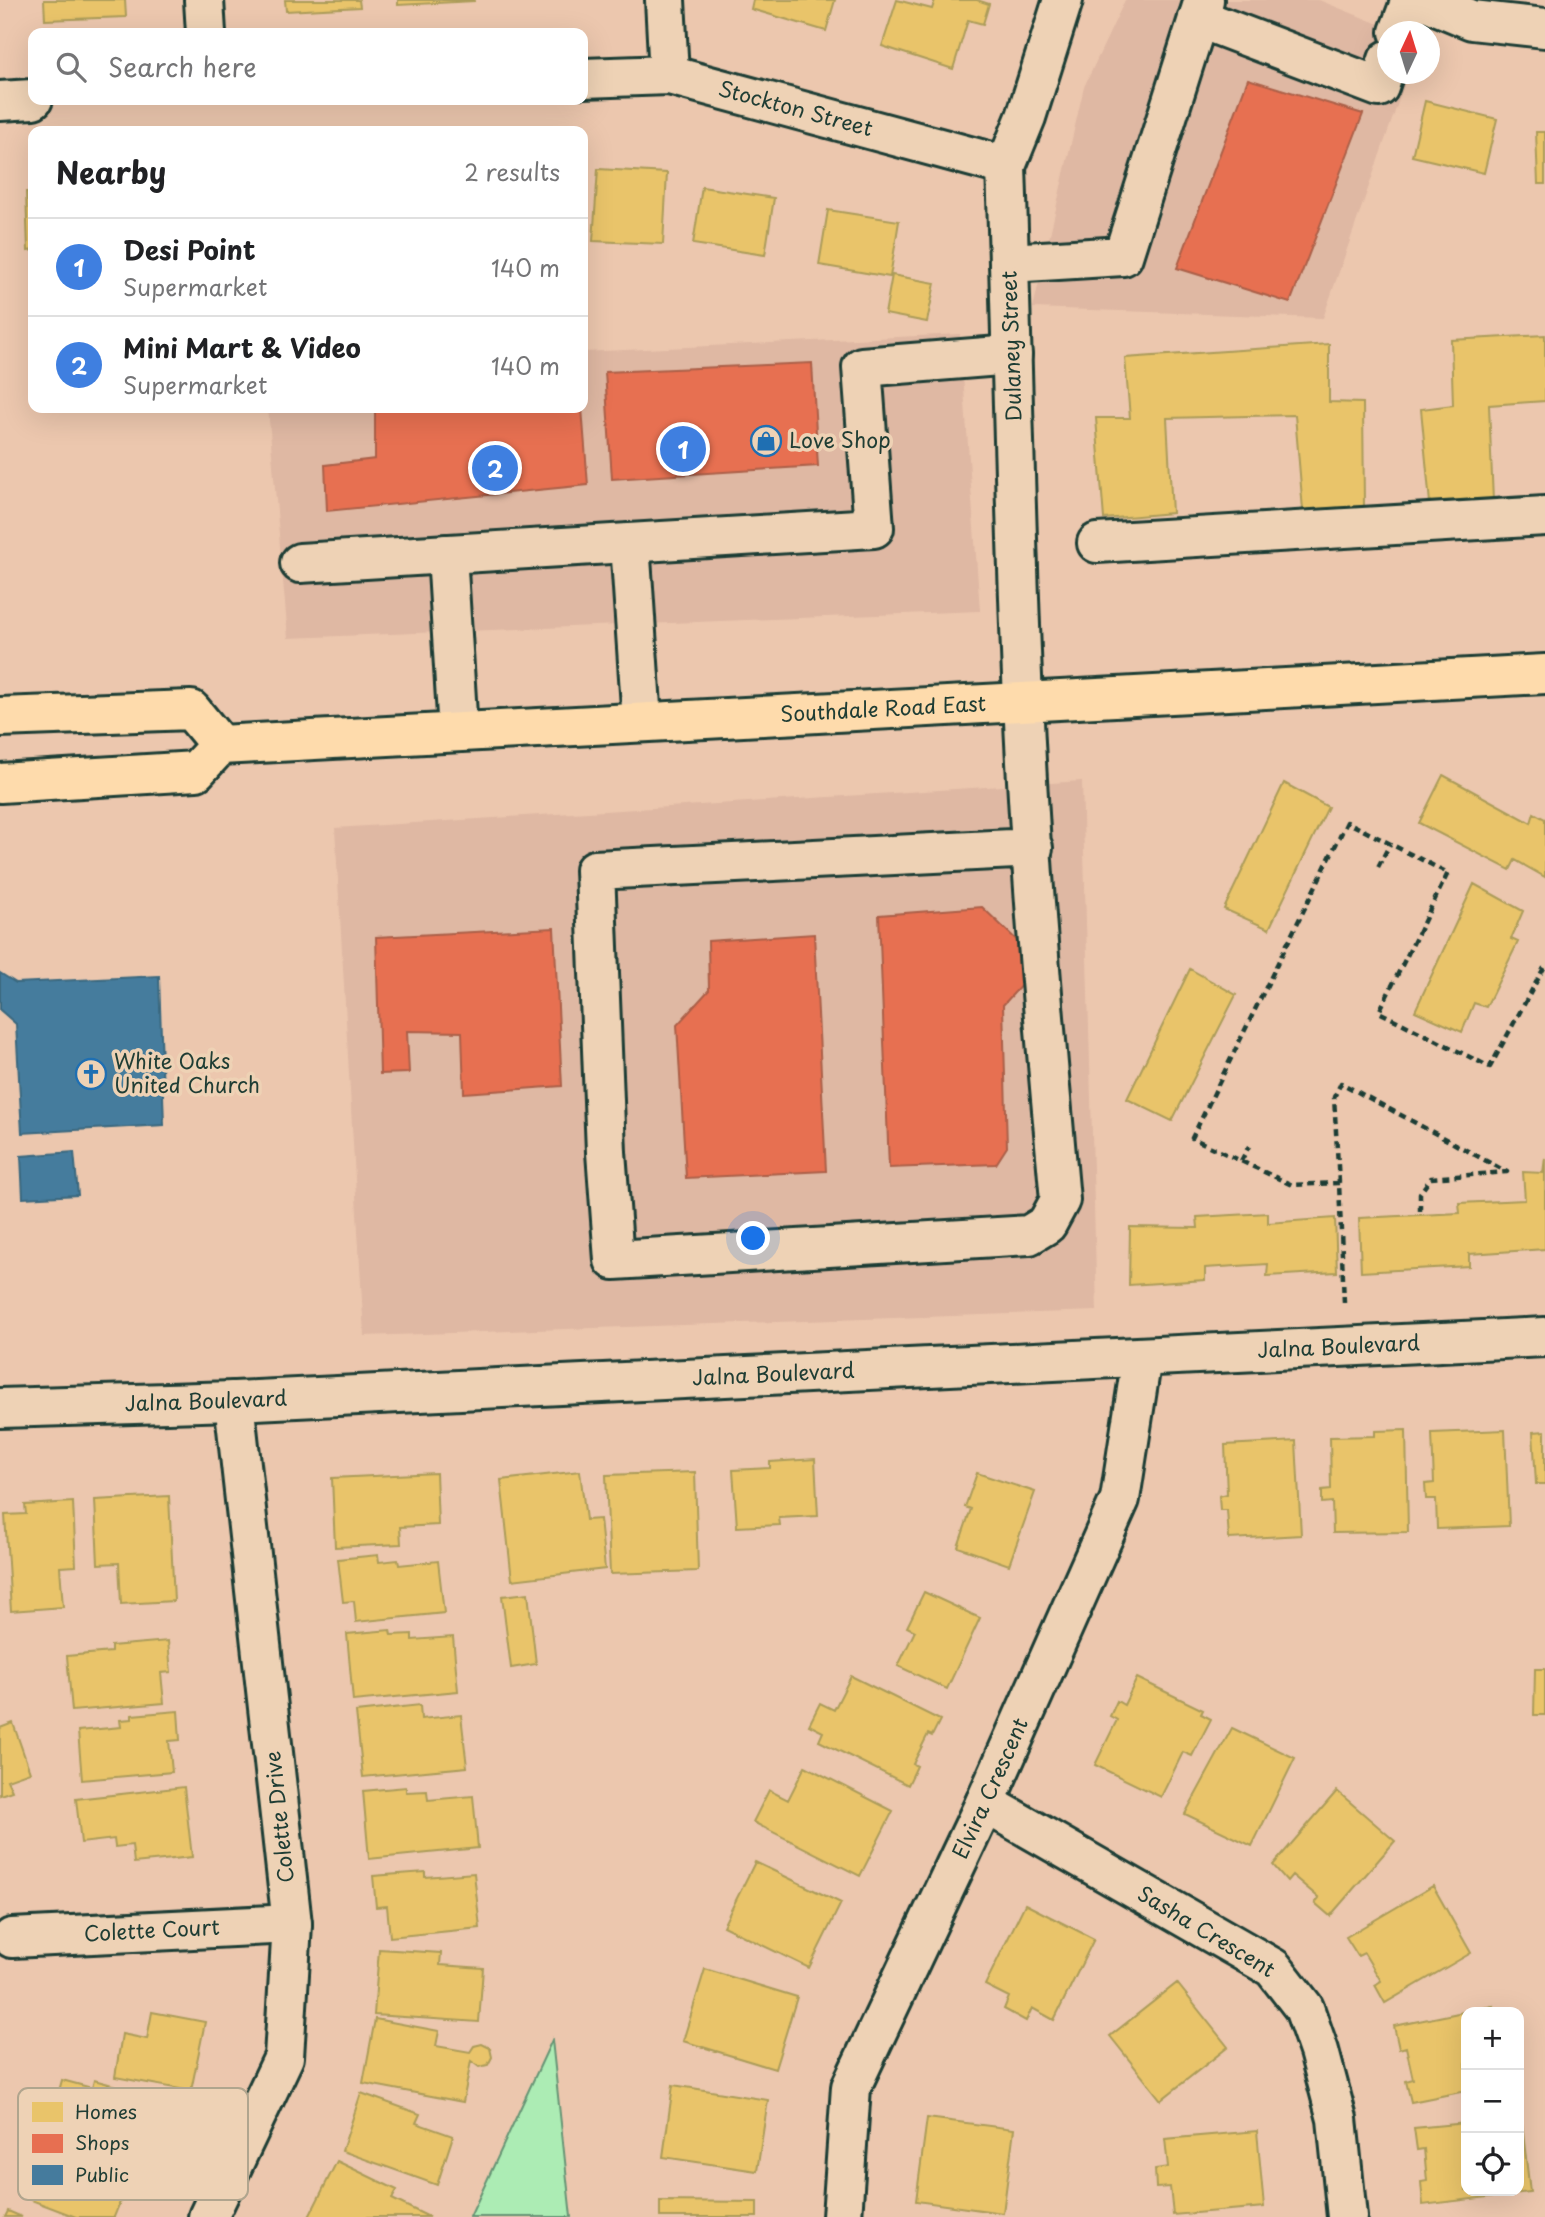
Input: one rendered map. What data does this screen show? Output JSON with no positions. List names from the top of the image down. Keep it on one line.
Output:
{"streets":{"main road":["Southdale Road East"],"street":["Stockton Street","Dulaney Street","Jalna Boulevard","Elvira Crescent","Colette Drive","Colette Court","Sasha Crescent"]},"crossings":[["Stockton Street","Dulaney Street"],["Dulaney Street","Southdale Road East"],["Jalna Boulevard","Elvira Crescent"],["Jalna Boulevard","Colette Drive"],["Elvira Crescent","Sasha Crescent"],["Colette Drive","Colette Court"]],"places":{"shop":["Love Shop"],"church":["White Oaks United Church"]},"legend":["Homes","Shops","Public"],"north":"top","page":{"search":"Search here","heading":["Nearby","2 results"],"list":[{"mark":"1","name":"Desi Point","note":"Supermarket","value":"140 m"},{"mark":"2","name":"Mini Mart & Video","note":"Supermarket","value":"140 m"}],"pins":["1","2"],"map_buttons":["+","−"]}}
